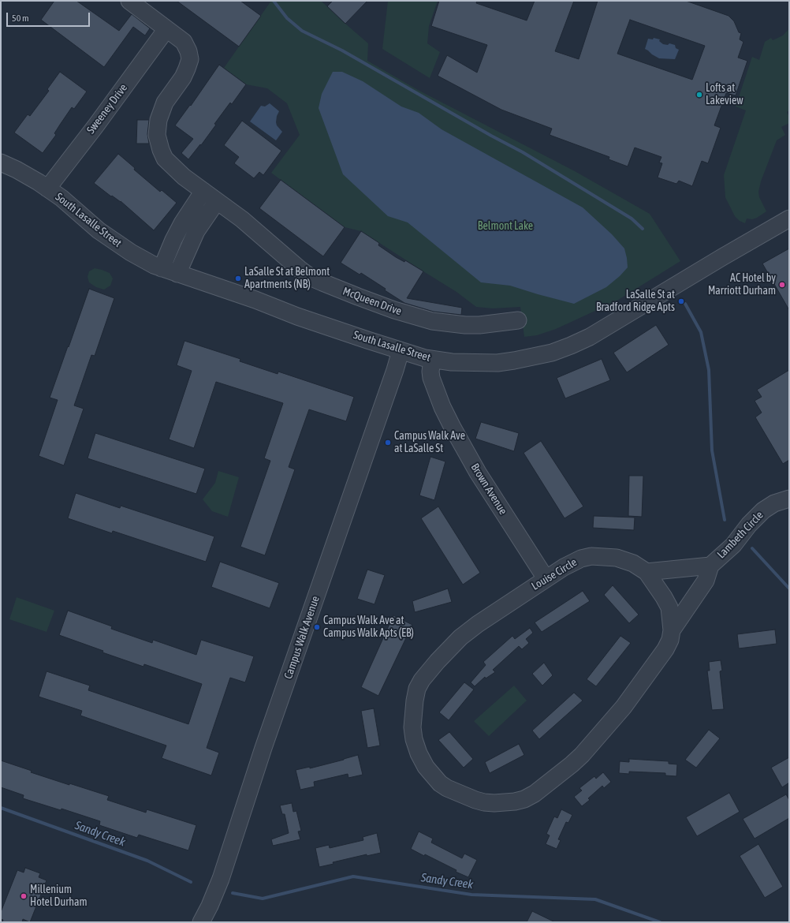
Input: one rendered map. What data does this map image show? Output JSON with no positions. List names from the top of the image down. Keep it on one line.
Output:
{"streets":{"street":["Sweeney Drive","South Lasalle Street","McQueen Drive","Brown Avenue","Lambeth Circle","Louise Circle","Campus Walk Avenue"]},"crossings":[["Sweeney Drive","South Lasalle Street"],["Sweeney Drive","McQueen Drive"],["South Lasalle Street","Brown Avenue"],["South Lasalle Street","Campus Walk Avenue"],["Brown Avenue","Louise Circle"],["Lambeth Circle","Louise Circle"]],"water":["Sandy Creek"],"parks":["Belmont Lake"],"places":["Lofts at Lakeview","LaSalle St at Belmont Apartments (NB)","AC Hotel by Marriott Durham","LaSalle St at Bradford Ridge Apts","Campus Walk Ave at LaSalle St","Campus Walk Ave at Campus Walk Apts (EB)","Millenium Hotel Durham"],"scale_bar":"50 m"}
